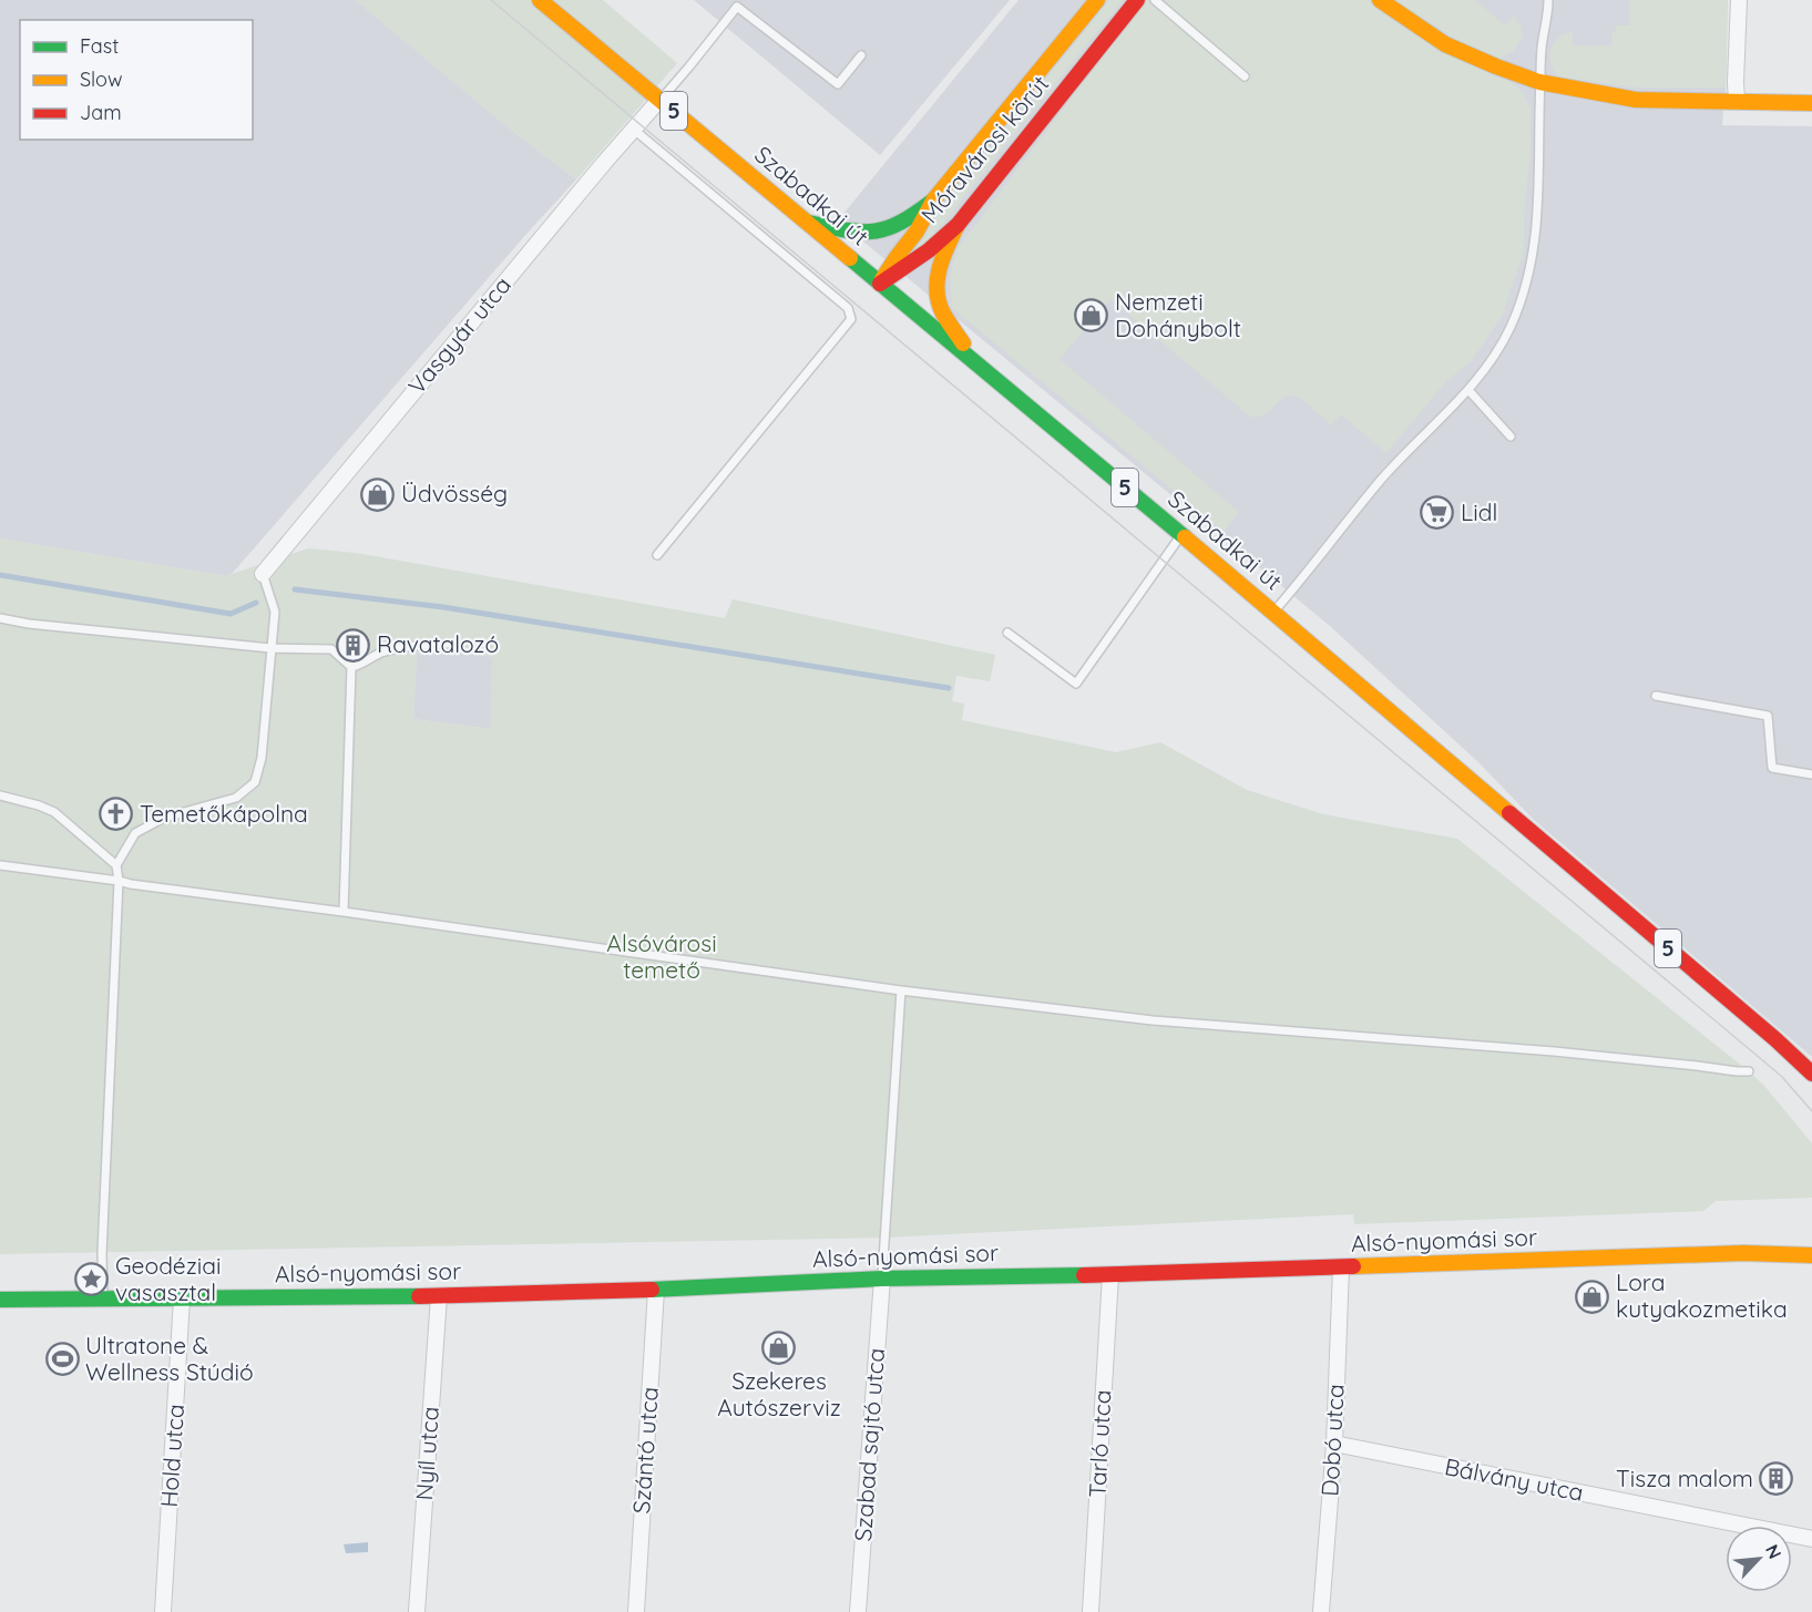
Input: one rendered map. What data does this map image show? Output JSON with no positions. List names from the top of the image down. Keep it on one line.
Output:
{"streets":{"main road":["5","Móravárosi körút","Szabadkai út","Alsó-nyomási sor"],"street":["Vasgyár utca","Dobó utca","Tarló utca","Szabad sajtó utca","Szántó utca","Nyíl utca","Hold utca","Bálvány utca"]},"crossings":[["Móravárosi körút","Szabadkai út"],["Szabadkai út","Vasgyár utca"],["Alsó-nyomási sor","Dobó utca"],["Alsó-nyomási sor","Tarló utca"],["Alsó-nyomási sor","Szabad sajtó utca"],["Alsó-nyomási sor","Szántó utca"],["Alsó-nyomási sor","Nyíl utca"],["Alsó-nyomási sor","Hold utca"],["Dobó utca","Bálvány utca"]],"parks":["Alsóvárosi temető"],"places":{"shop":["Nemzeti Dohánybolt","Üdvösség","Lora kutyakozmetika","Szekeres Autószerviz"],"supermarket":["Lidl"],"building":["Ravatalozó","Tisza malom"],"church":["Temetőkápolna"],"place":["Geodéziai vasasztal"],"sports":["Ultratone & Wellness Stúdió"]},"legend":["Fast","Slow","Jam"],"north":"top right"}
